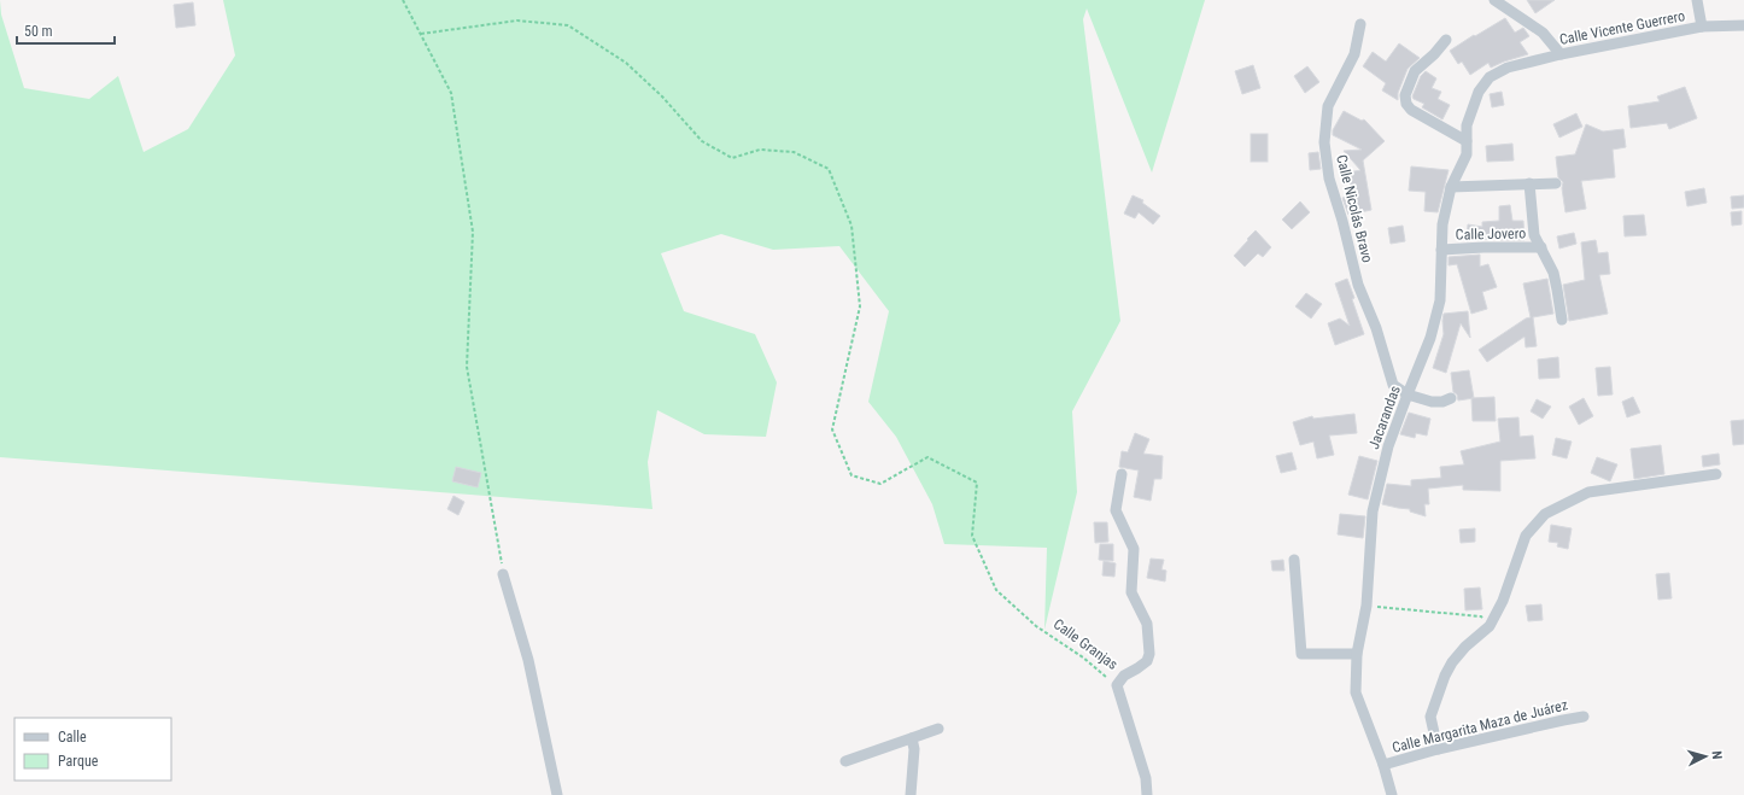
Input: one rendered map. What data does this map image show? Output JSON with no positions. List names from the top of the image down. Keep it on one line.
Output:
{"streets":{"street":["Calle Vicente Guerrero","Calle Nicolás Bravo","Calle Jovero","Jacarandas","Calle Granjas","Calle Margarita Maza de Juárez"]},"crossings":[["Calle Vicente Guerrero","Jacarandas"],["Calle Nicolás Bravo","Jacarandas"],["Calle Jovero","Jacarandas"],["Jacarandas","Calle Margarita Maza de Juárez"]],"legend":["Calle","Parque"],"scale_bar":"50 m","north":"right"}
